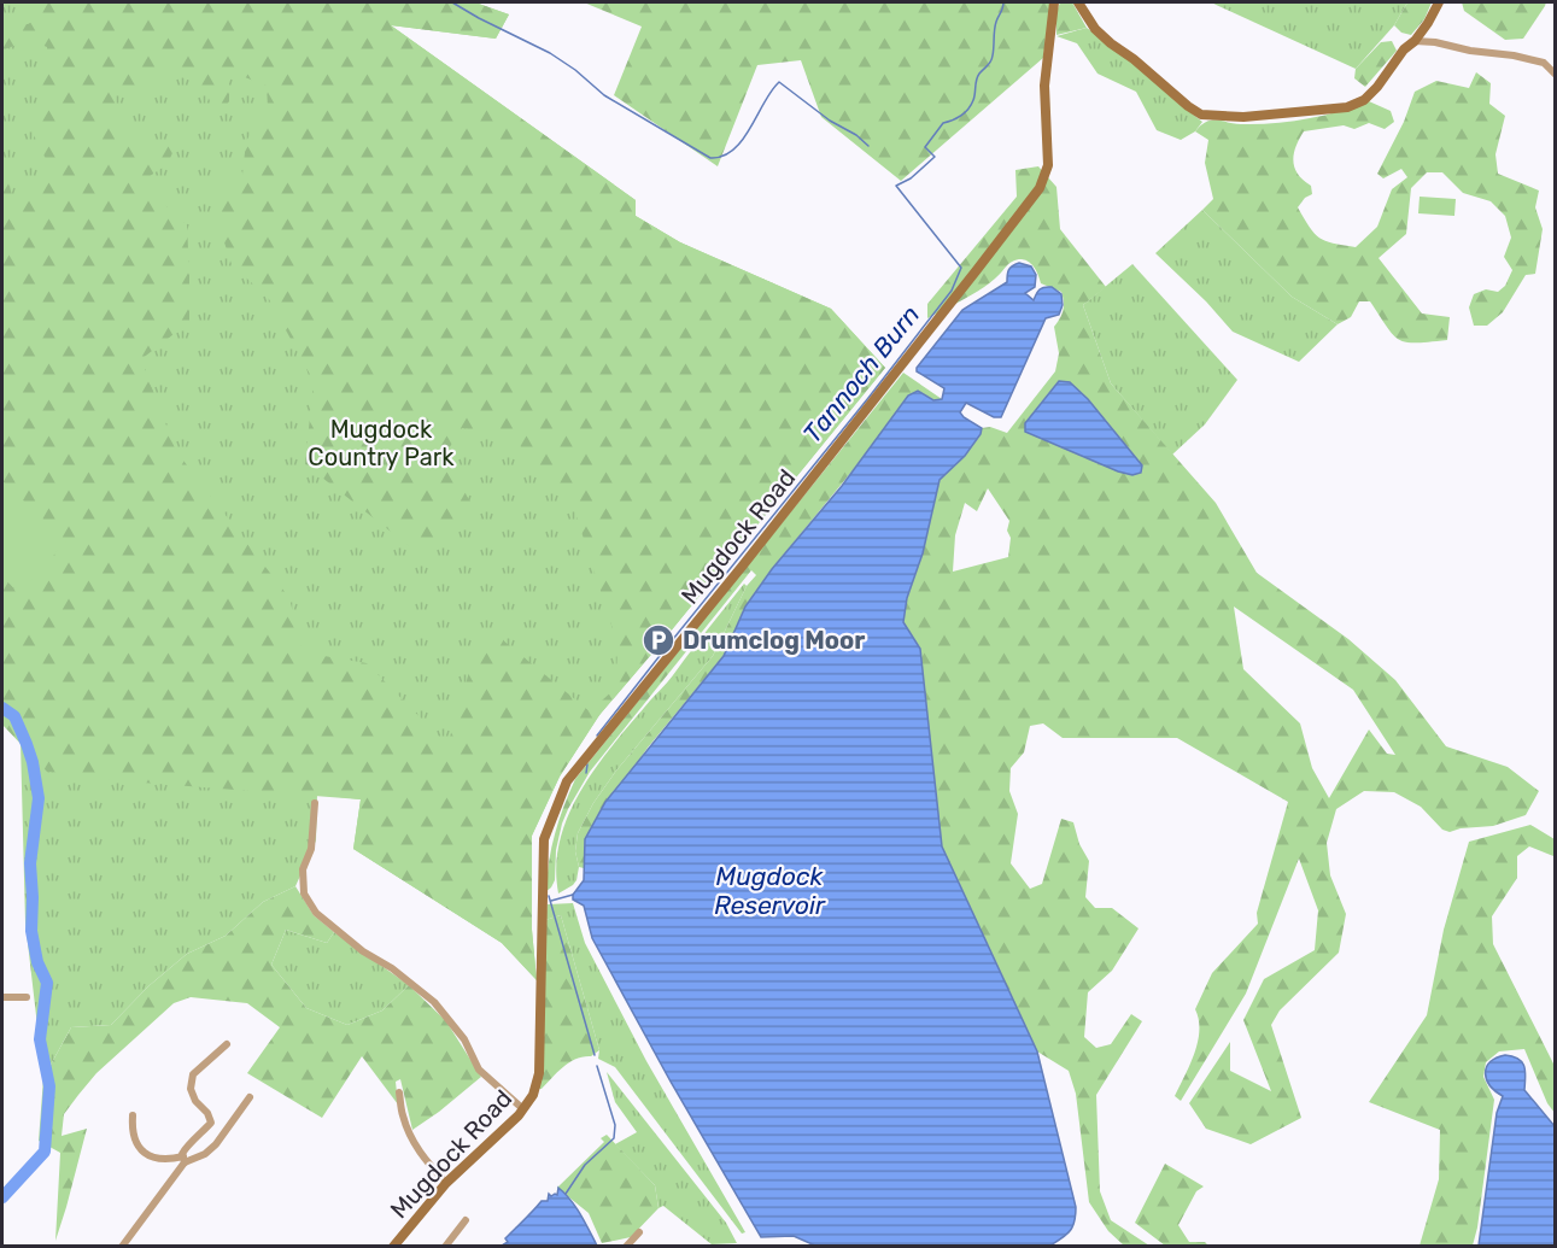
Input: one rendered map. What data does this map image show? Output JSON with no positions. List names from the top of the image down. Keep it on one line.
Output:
{"streets":{"street":["Mugdock Road"]},"water":["Tannoch Burn","Mugdock Reservoir"],"parks":["Mugdock Country Park"],"places":{"parking":["Drumclog Moor"]}}
